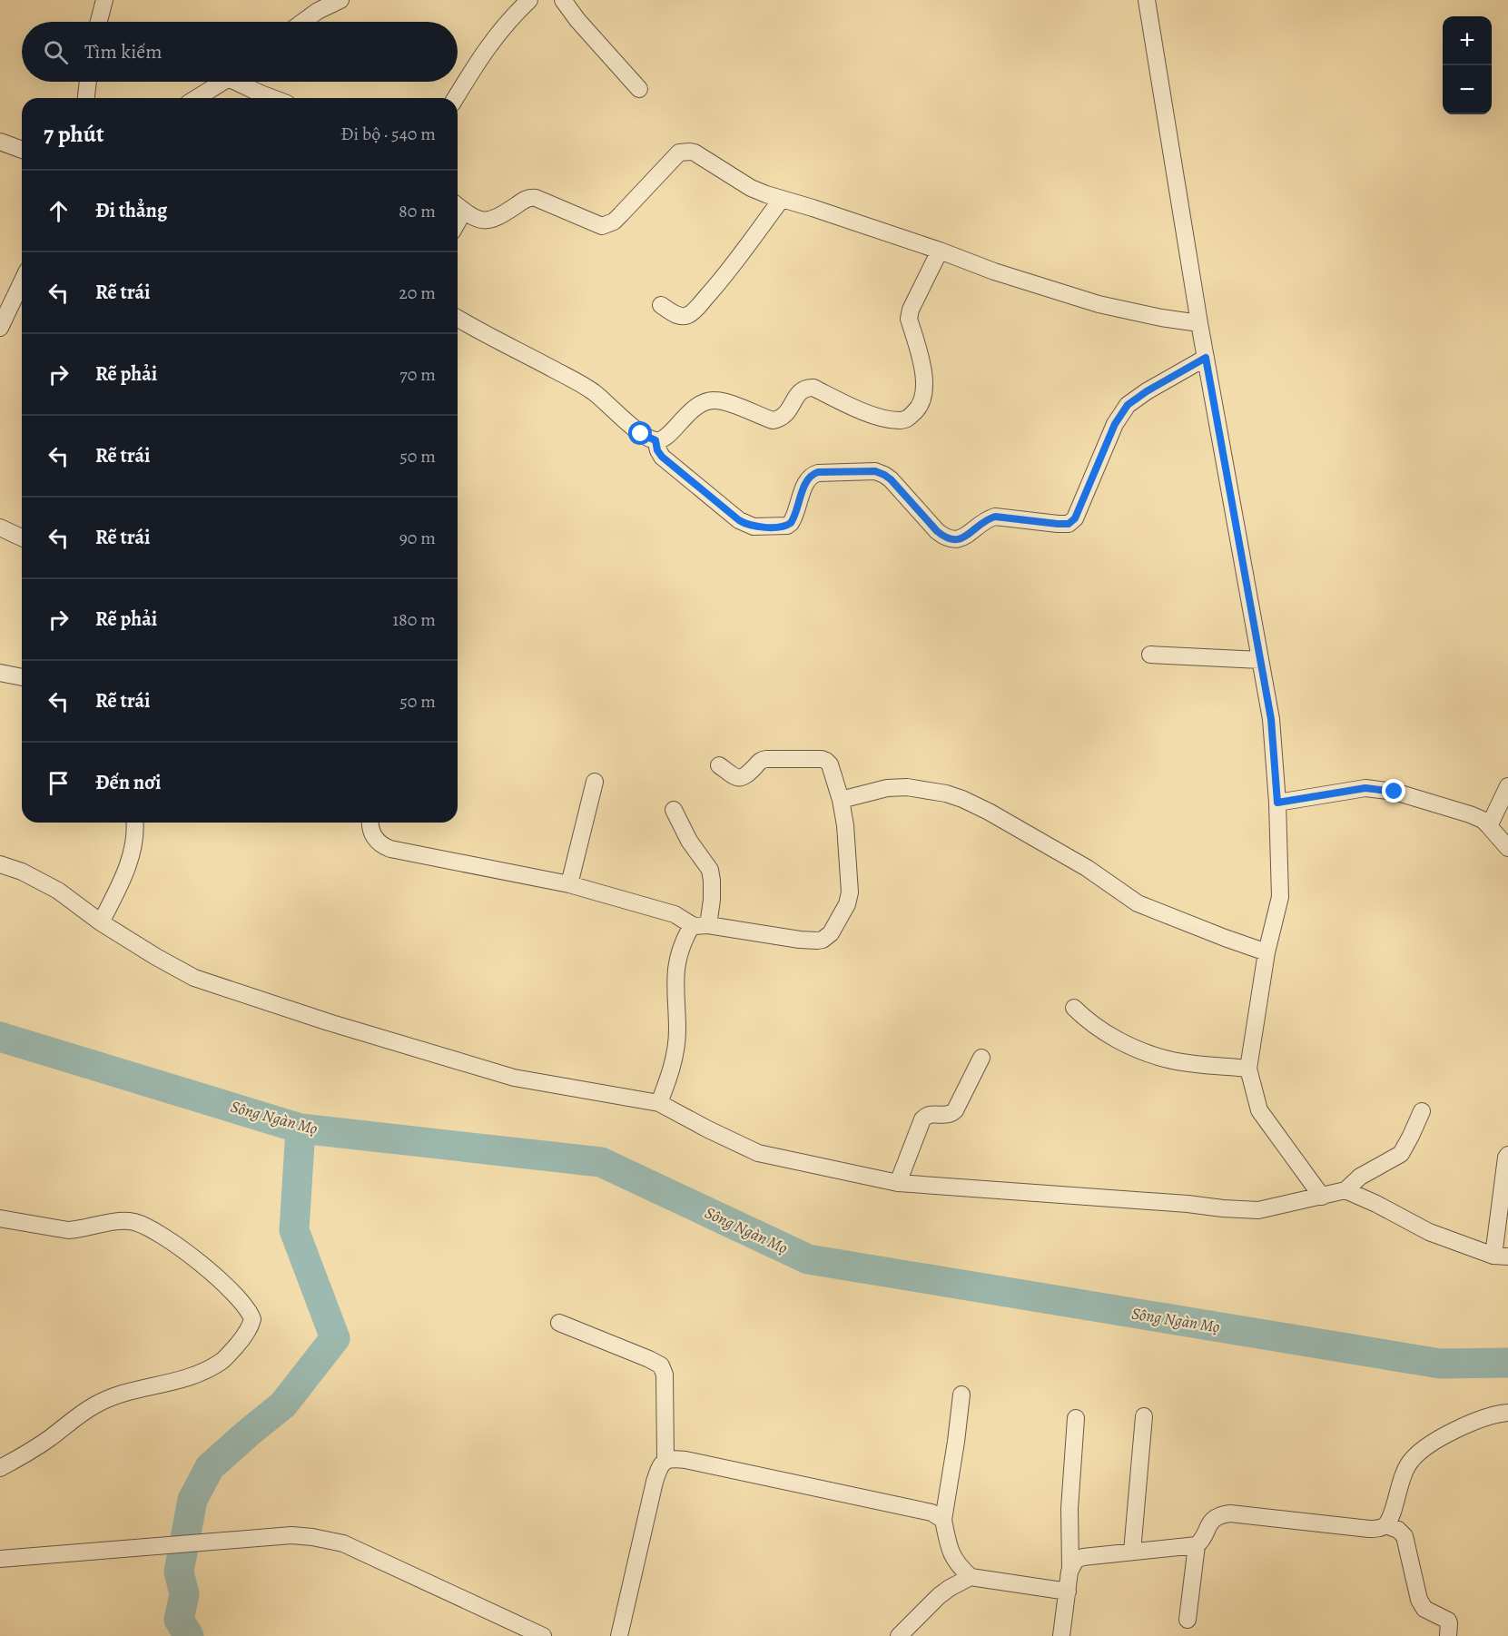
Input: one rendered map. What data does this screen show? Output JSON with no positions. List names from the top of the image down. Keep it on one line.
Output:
{"water":["Sông Ngàn Mọ"],"page":{"map_buttons":["+","−"],"search":"Tìm kiếm","heading":["7 phút","Đi bộ · 540 m"],"list":[["Đi thẳng","80 m"],["Rẽ trái","20 m"],["Rẽ phải","70 m"],["Rẽ trái","50 m"],["Rẽ trái","90 m"],["Rẽ phải","180 m"],["Rẽ trái","50 m"],"Đến nơi"]}}
